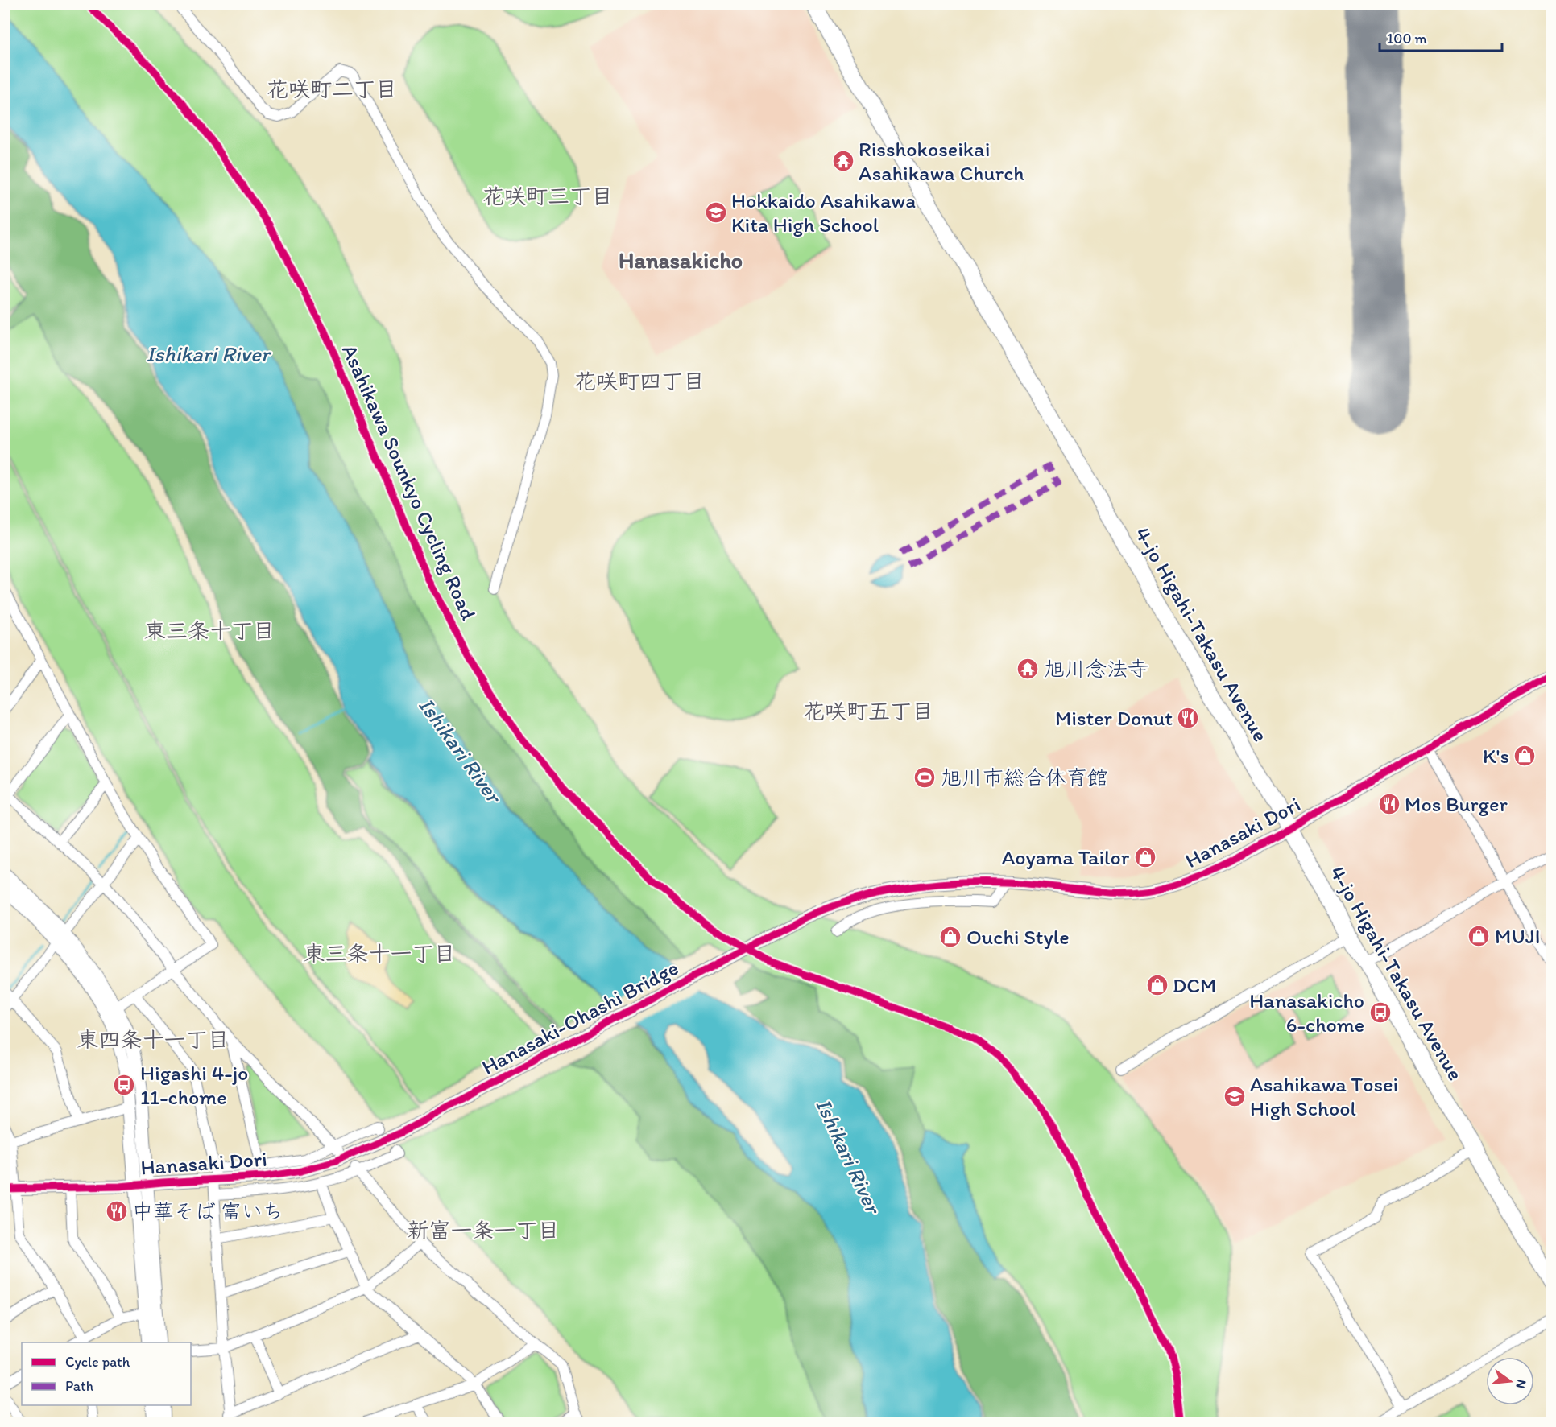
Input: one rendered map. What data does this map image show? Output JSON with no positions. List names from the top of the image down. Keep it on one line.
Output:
{"streets":{"highway":["4-jo Higahi-Takasu Avenue"],"street":["Hanasaki Dori","Hanasaki-Ohashi Bridge"],"cycle path":["Asahikawa Sounkyo Cycling Road"]},"crossings":[["4-jo Higahi-Takasu Avenue","Hanasaki Dori"],["Hanasaki Dori","Hanasaki-Ohashi Bridge"]],"districts":["花咲町二丁目","花咲町三丁目","Hanasakicho","花咲町四丁目","東三条十丁目","花咲町五丁目","東三条十一丁目","東四条十一丁目","新富一条一丁目"],"water":["Ishikari River"],"places":{"temple":["Risshokoseikai Asahikawa Church","旭川念法寺"],"school or university":["Hokkaido Asahikawa Kita High School","Asahikawa Tosei High School"],"restaurant":["Mister Donut","Mos Burger","中華そば 富いち"],"shop":["K's","Aoyama Tailor","MUJI","Ouchi Style","DCM"],"sports":["旭川市総合体育館"],"bus stop":["Hanasakicho 6-chome","Higashi 4-jo 11-chome"]},"legend":["Cycle path","Path"],"scale_bar":"100 m","north":"right"}
